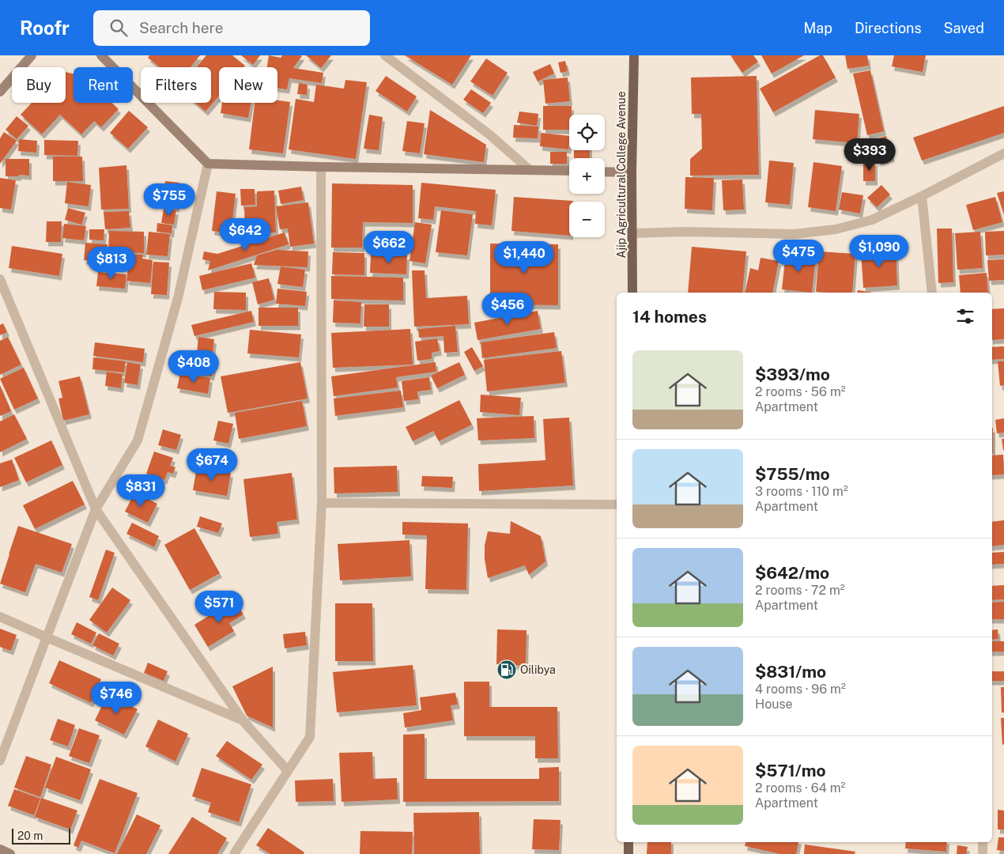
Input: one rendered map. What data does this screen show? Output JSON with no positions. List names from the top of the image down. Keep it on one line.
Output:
{"streets":{"main road":["Ajip Agricultural College Avenue"]},"places":{"fuel station":["Oilibya"]},"scale_bar":"20 m","page":{"header":"Roofr","search":"Search here","nav":["Map","Directions","Saved"],"chip":["Buy","Rent","Filters","New"],"map_buttons":["+","−"],"price":["$393","$755","$642","$662","$1,090","$475","$1,440","$813","$456","$408","$674","$831","$571","$746"],"heading":"14 homes","list":[{"name":"$393/mo","note":"2 rooms · 56 m² · Apartment"},{"name":"$755/mo","note":"3 rooms · 110 m² · Apartment"},{"name":"$642/mo","note":"2 rooms · 72 m² · Apartment"},{"name":"$831/mo","note":"4 rooms · 96 m² · House"},{"name":"$571/mo","note":"2 rooms · 64 m² · Apartment"}],"scale":"20 m"}}
